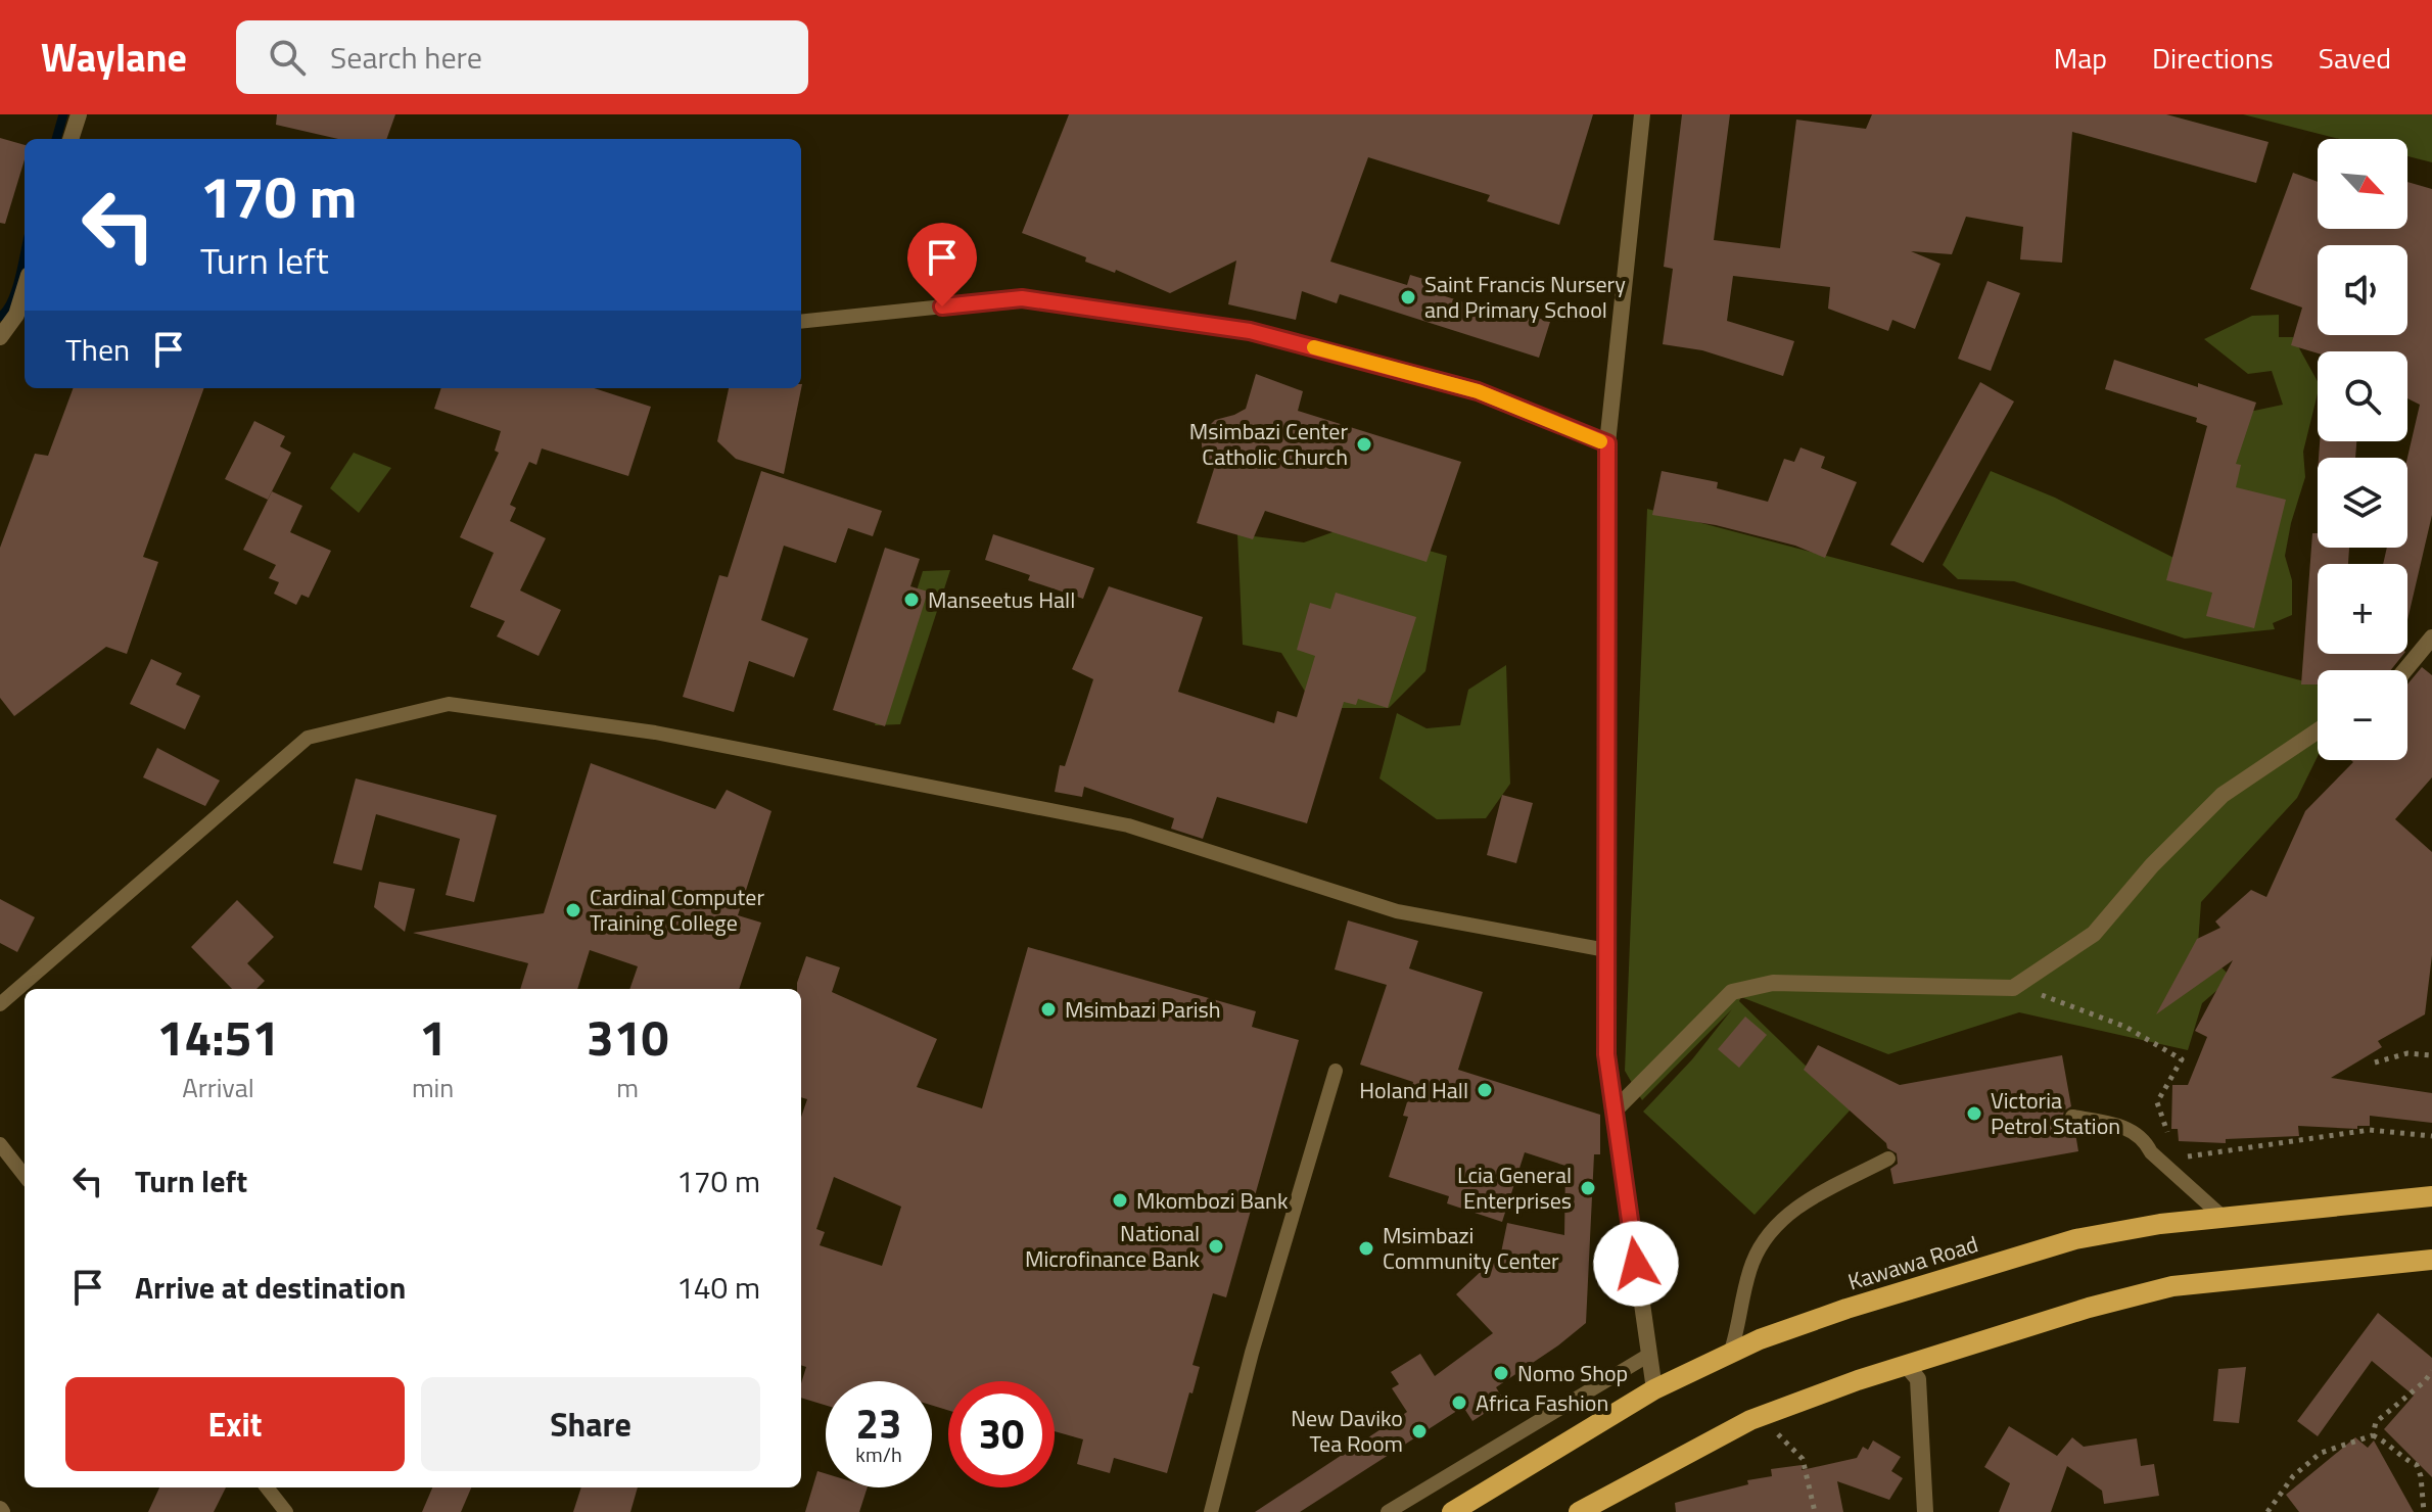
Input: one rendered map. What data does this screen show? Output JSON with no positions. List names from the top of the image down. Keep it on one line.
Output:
{"streets":{"main road":["Kawawa Road"]},"places":["Saint Francis Nursery and Primary School","Msimbazi Center Catholic Church","Manseetus Hall","Cardinal Computer Training College","Msimbazi Parish","Holand Hall","Victoria Petrol Station","Lcia General Enterprises","Mkombozi Bank","National Microfinance Bank","Msimbazi Community Center","Nomo Shop","Africa Fashion","New Daviko Tea Room"],"north":"bottom right","page":{"header":"Waylane","search":"Search here","nav":["Map","Directions","Saved"],"map_buttons":["+","−"],"turn":["170 m","Turn left"],"then":"Then","eta":["14:51","Arrival","1","min","310","m"],"list":[{"name":"Turn left","value":"170 m"},{"name":"Arrive at destination","value":"140 m"}],"buttons":["Exit","Share"],"speed":"23 km/h","limit":"30"}}
